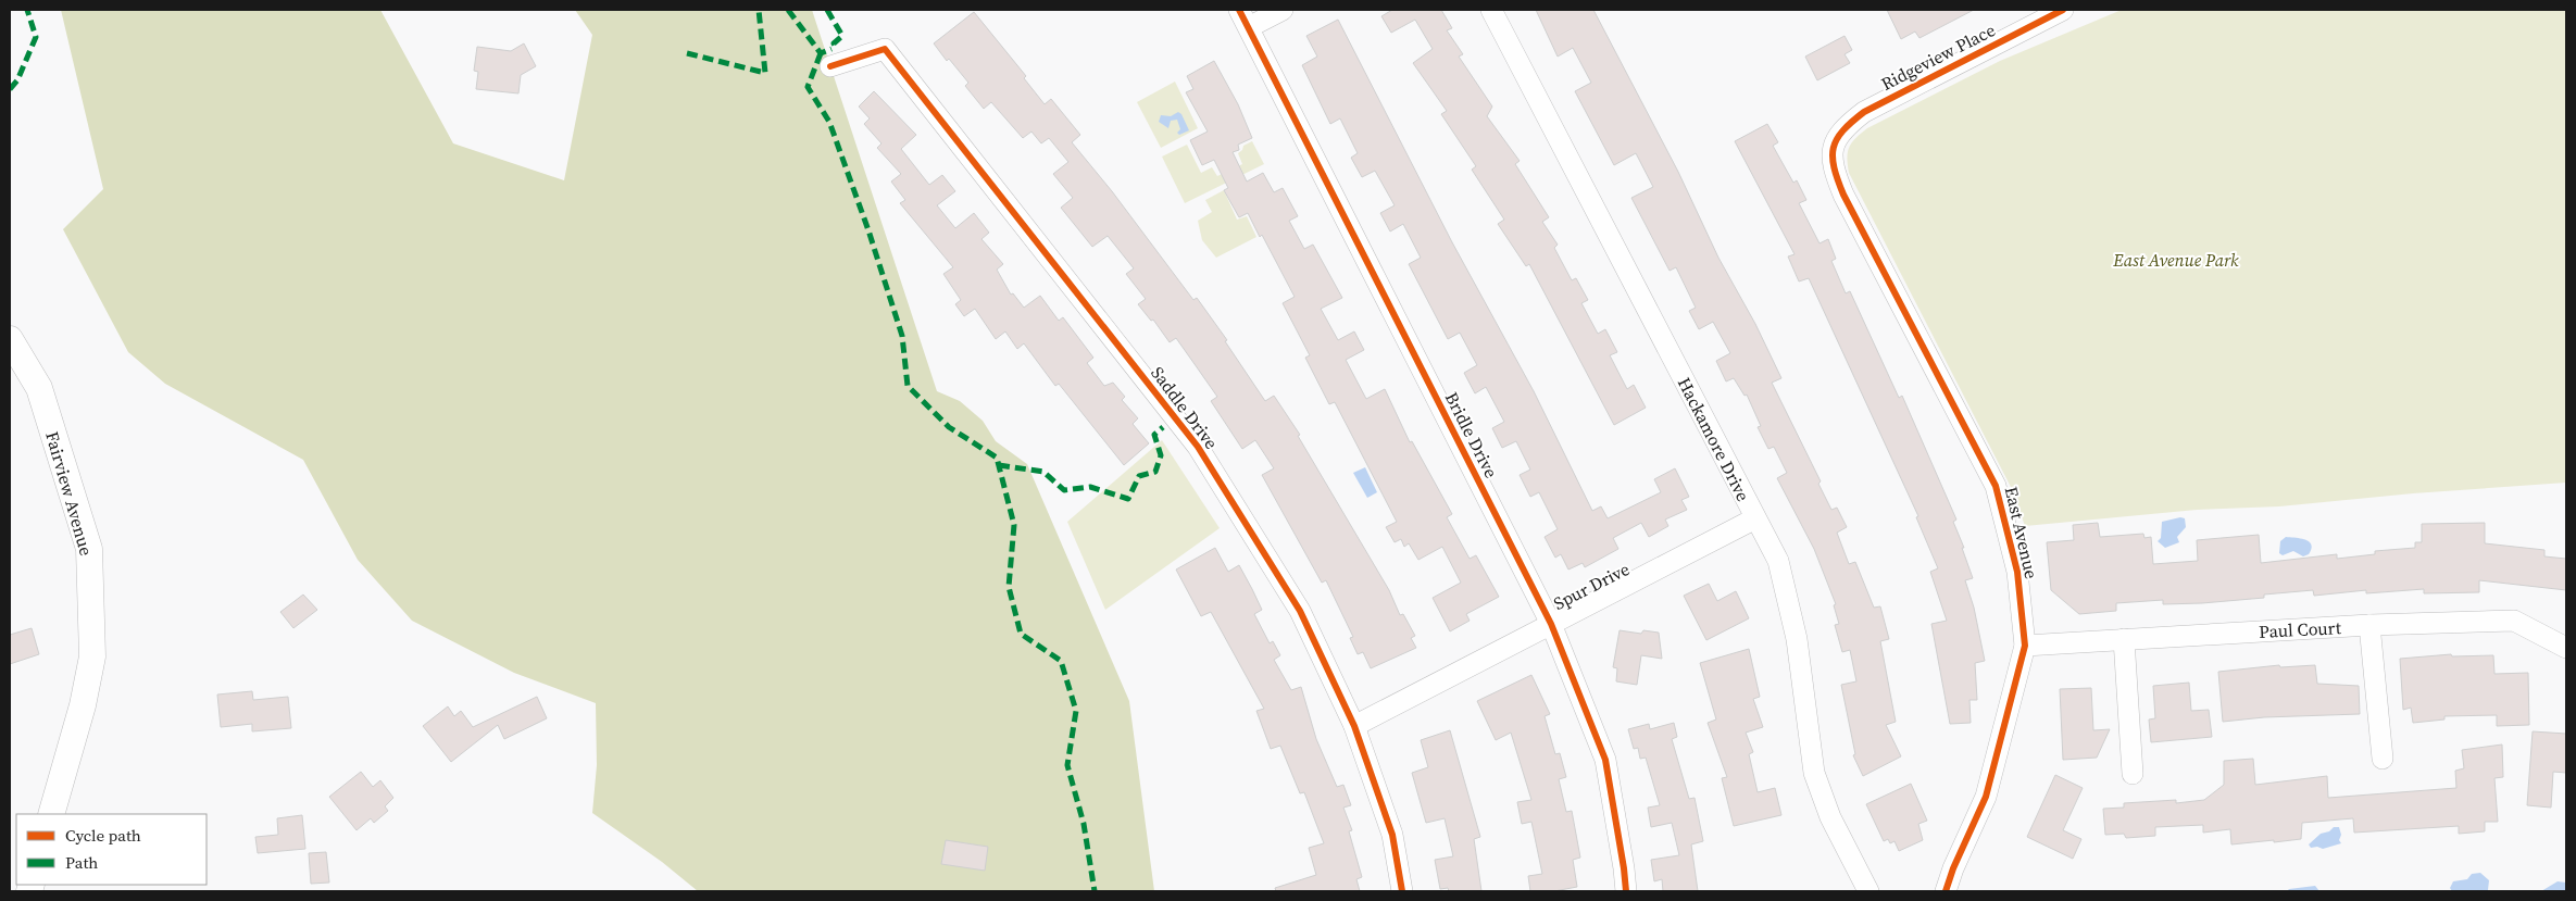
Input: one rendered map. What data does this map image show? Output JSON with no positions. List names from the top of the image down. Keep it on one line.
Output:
{"streets":{"main road":["Fairview Avenue"],"street":["Ridgeview Place","Saddle Drive","Bridle Drive","Hackamore Drive","East Avenue","Spur Drive","Paul Court"]},"crossings":[["Ridgeview Place","East Avenue"],["Saddle Drive","Spur Drive"],["Bridle Drive","Spur Drive"],["Hackamore Drive","Spur Drive"],["East Avenue","Paul Court"]],"parks":["East Avenue Park"],"legend":["Cycle path","Path"]}
